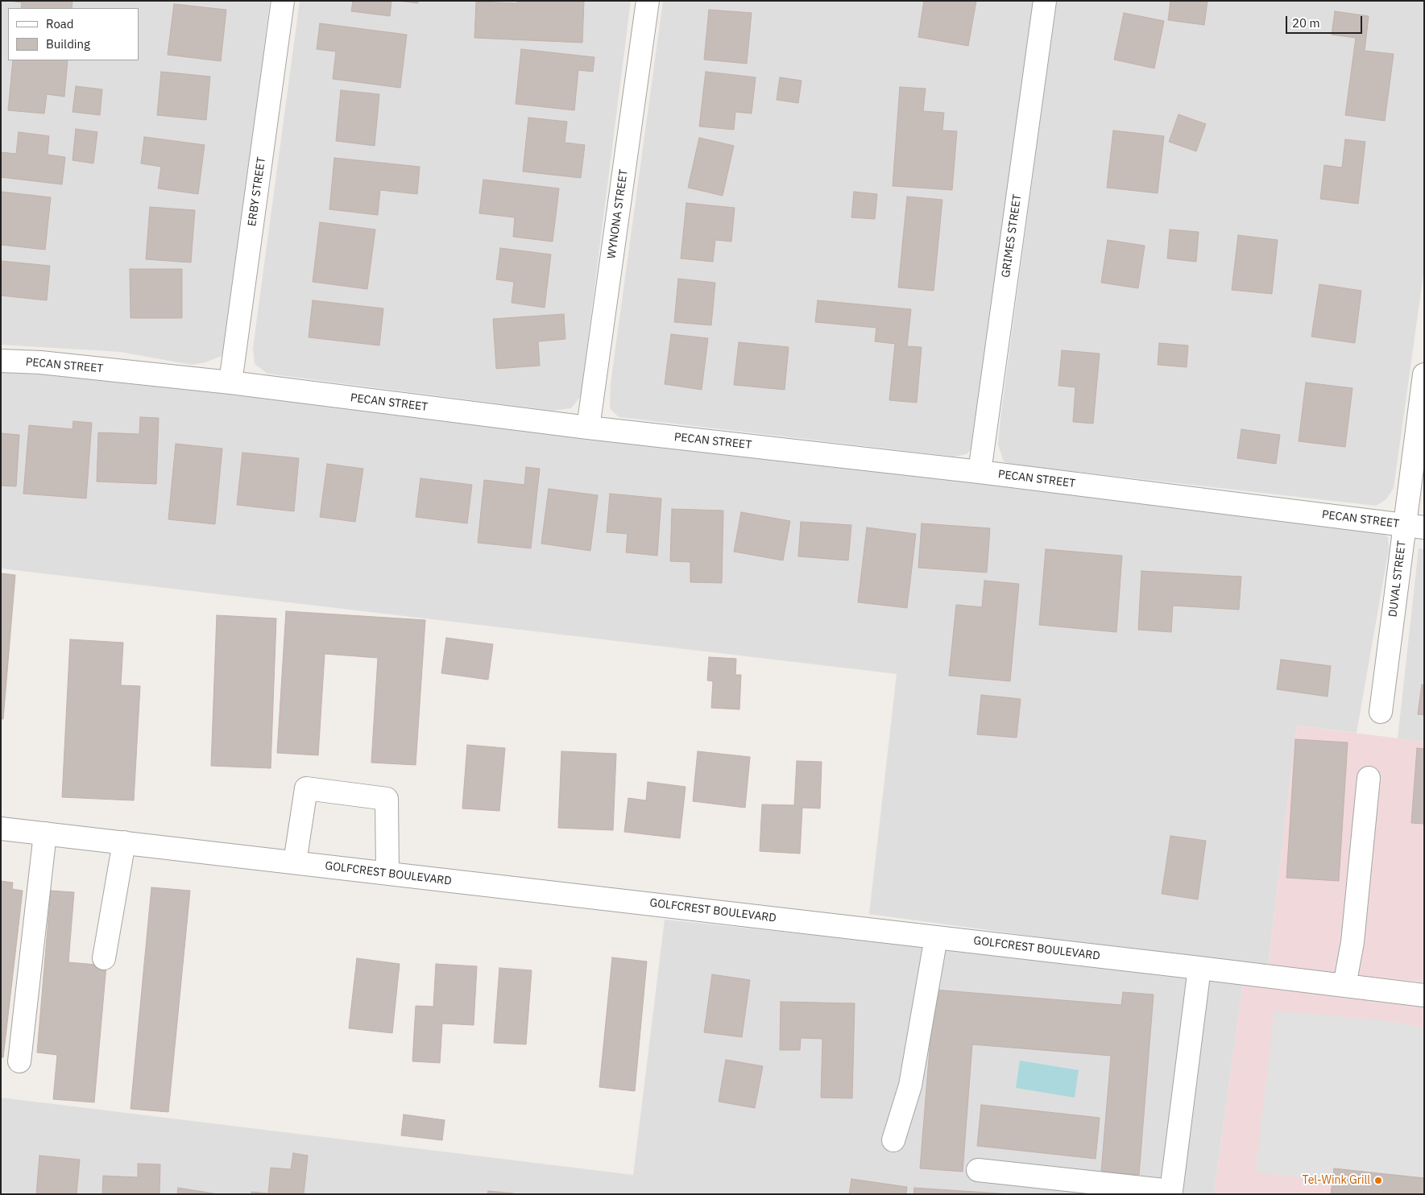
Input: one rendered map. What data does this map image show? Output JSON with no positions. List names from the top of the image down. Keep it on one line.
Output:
{"streets":{"street":["ERBY STREET","WYNONA STREET","GRIMES STREET","PECAN STREET","DUVAL STREET","GOLFCREST BOULEVARD"]},"crossings":[["ERBY STREET","PECAN STREET"],["WYNONA STREET","PECAN STREET"],["GRIMES STREET","PECAN STREET"],["PECAN STREET","DUVAL STREET"]],"places":["Tel-Wink Grill"],"legend":["Road","Building"],"scale_bar":"20 m"}
